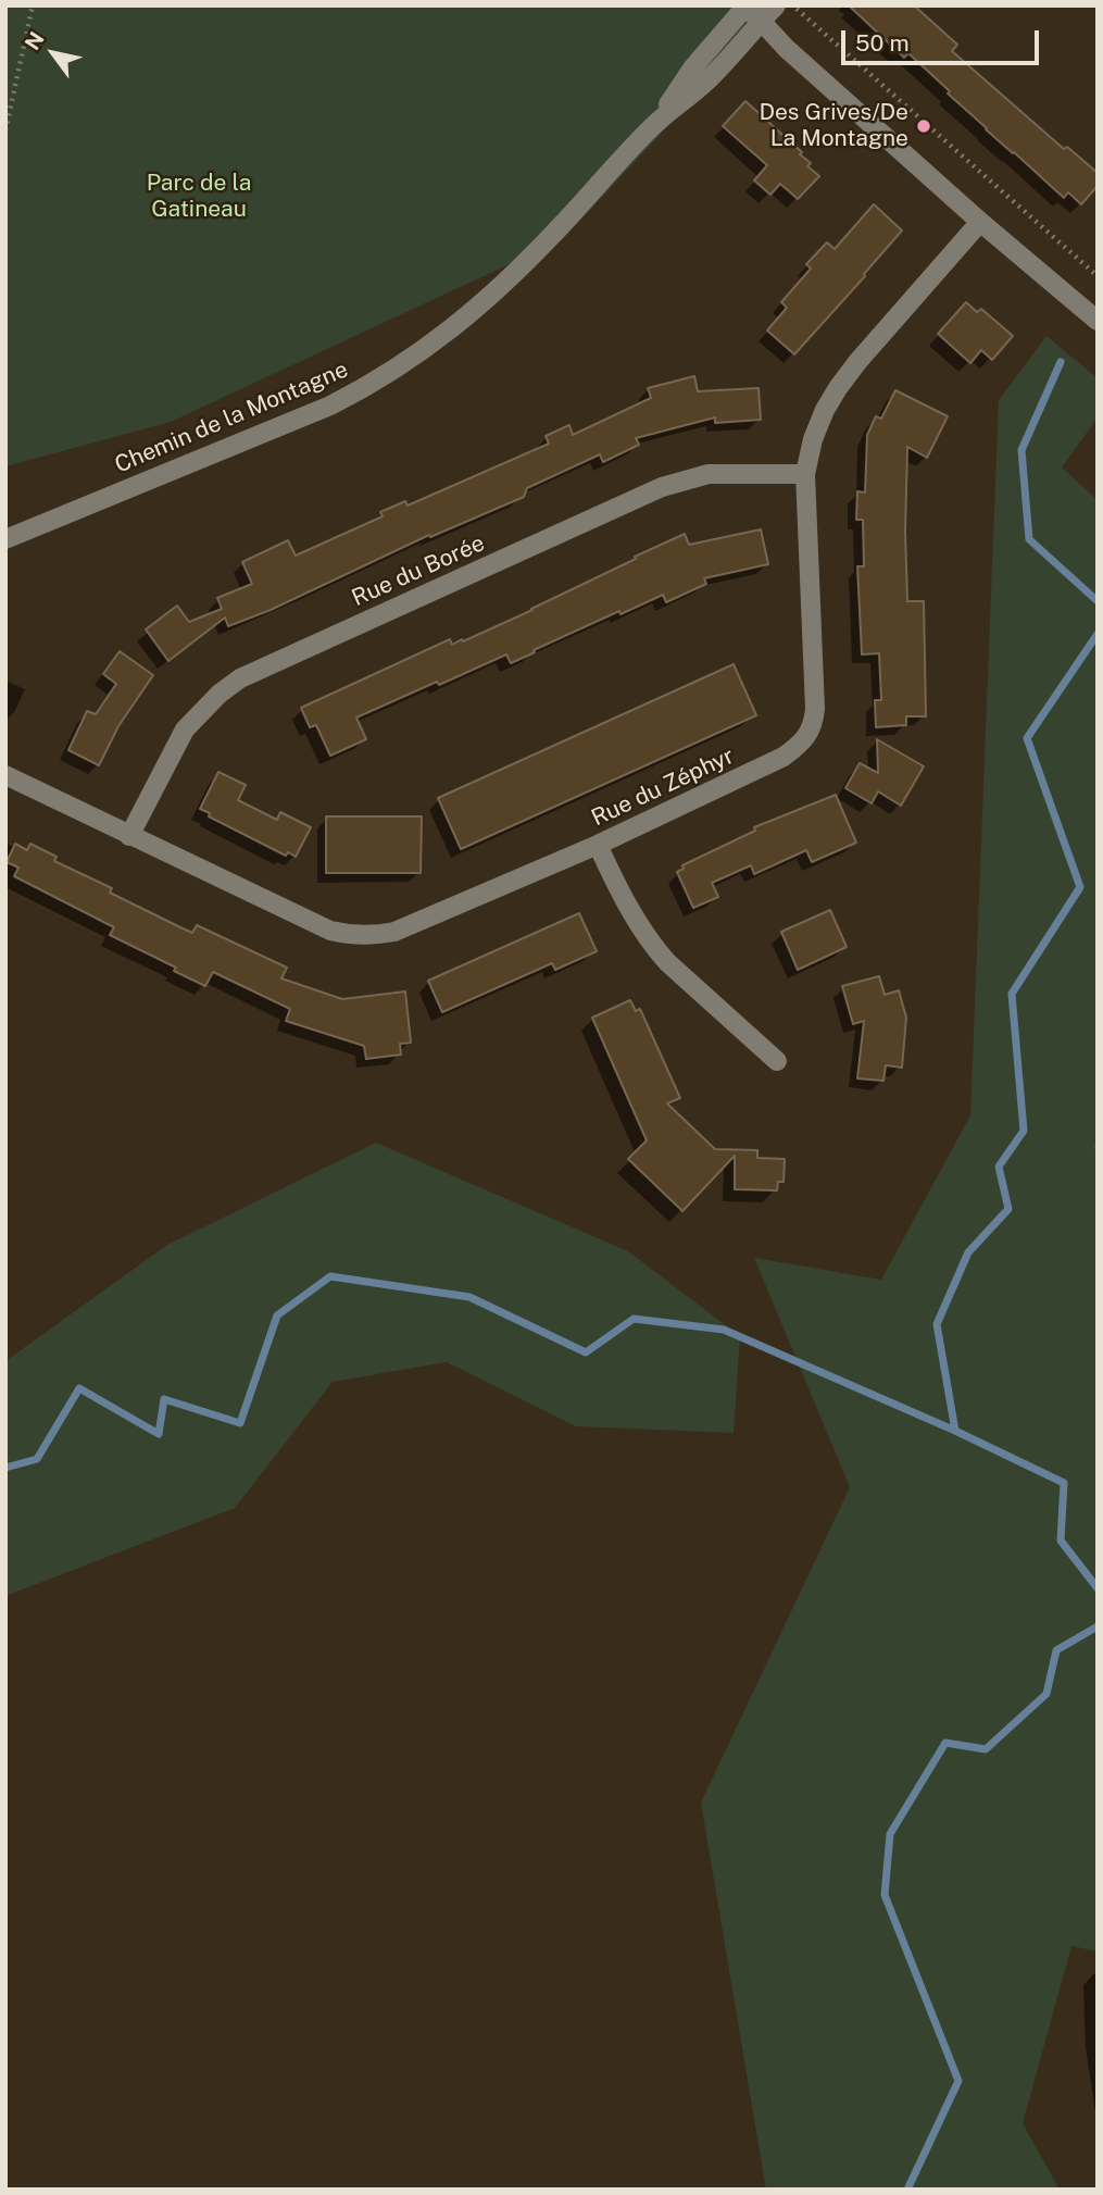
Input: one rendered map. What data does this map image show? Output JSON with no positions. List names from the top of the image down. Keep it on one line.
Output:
{"streets":{"street":["Chemin de la Montagne","Rue du Borée","Rue du Zéphyr"]},"crossings":[["Rue du Borée","Rue du Zéphyr"]],"parks":["Parc de la Gatineau"],"places":["Des Grives/De La Montagne"],"scale_bar":"50 m","north":"top left"}
